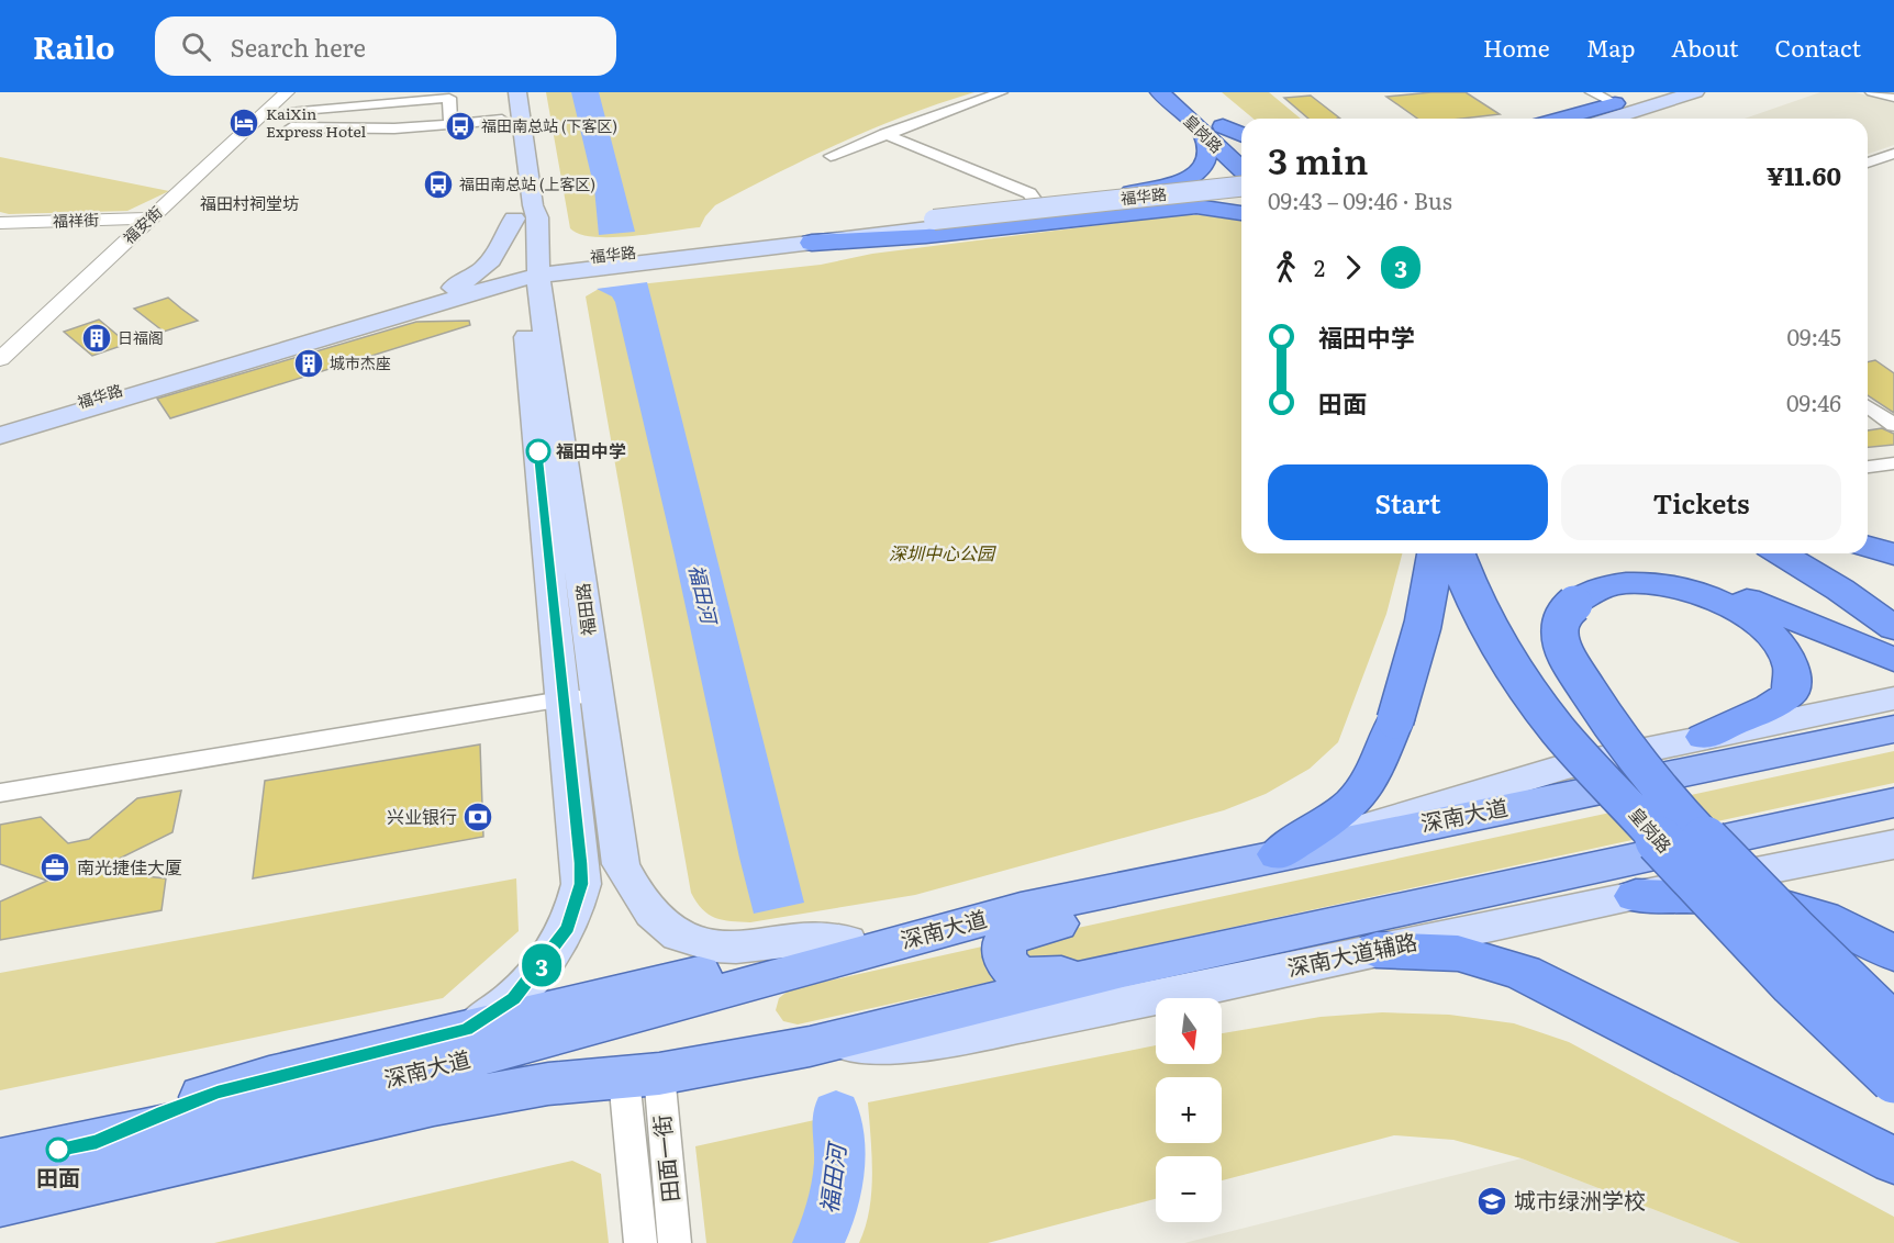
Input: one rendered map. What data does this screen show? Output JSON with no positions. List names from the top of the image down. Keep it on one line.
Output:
{"streets":{"highway":["皇岗路"],"main road":["福华路","福田路","深南大道","深南大道辅路"],"street":["福祥街","福安街","田面一街"]},"crossings":[["福华路","福田路"],["福祥街","福安街"],["深南大道","深南大道辅路"],["深南大道","田面一街"]],"districts":["福田村祠堂坊"],"water":["福田河"],"parks":["深圳中心公园"],"places":{"hotel":["KaiXin Express Hotel"],"bus stop":["福田南总站 (下客区)","福田南总站 (上客区)"],"building":["日福阁","城市杰座"],"other":["福田中学","田面"],"bank":["兴业银行"],"office":["南光捷佳大厦"],"school or university":["城市绿洲学校"]},"lines":["bus line 3"],"north":"bottom","page":{"header":"Railo","search":"Search here","nav":["Home","Map","About","Contact"],"on_map":"3","heading":["3 min","09:43 – 09:46 · Bus","¥11.60"],"legs":["2","3"],"list":[{"name":"福田中学","value":"09:45"},{"name":"田面","value":"09:46"}],"buttons":["Start","Tickets"],"map_buttons":["+","−"]}}
